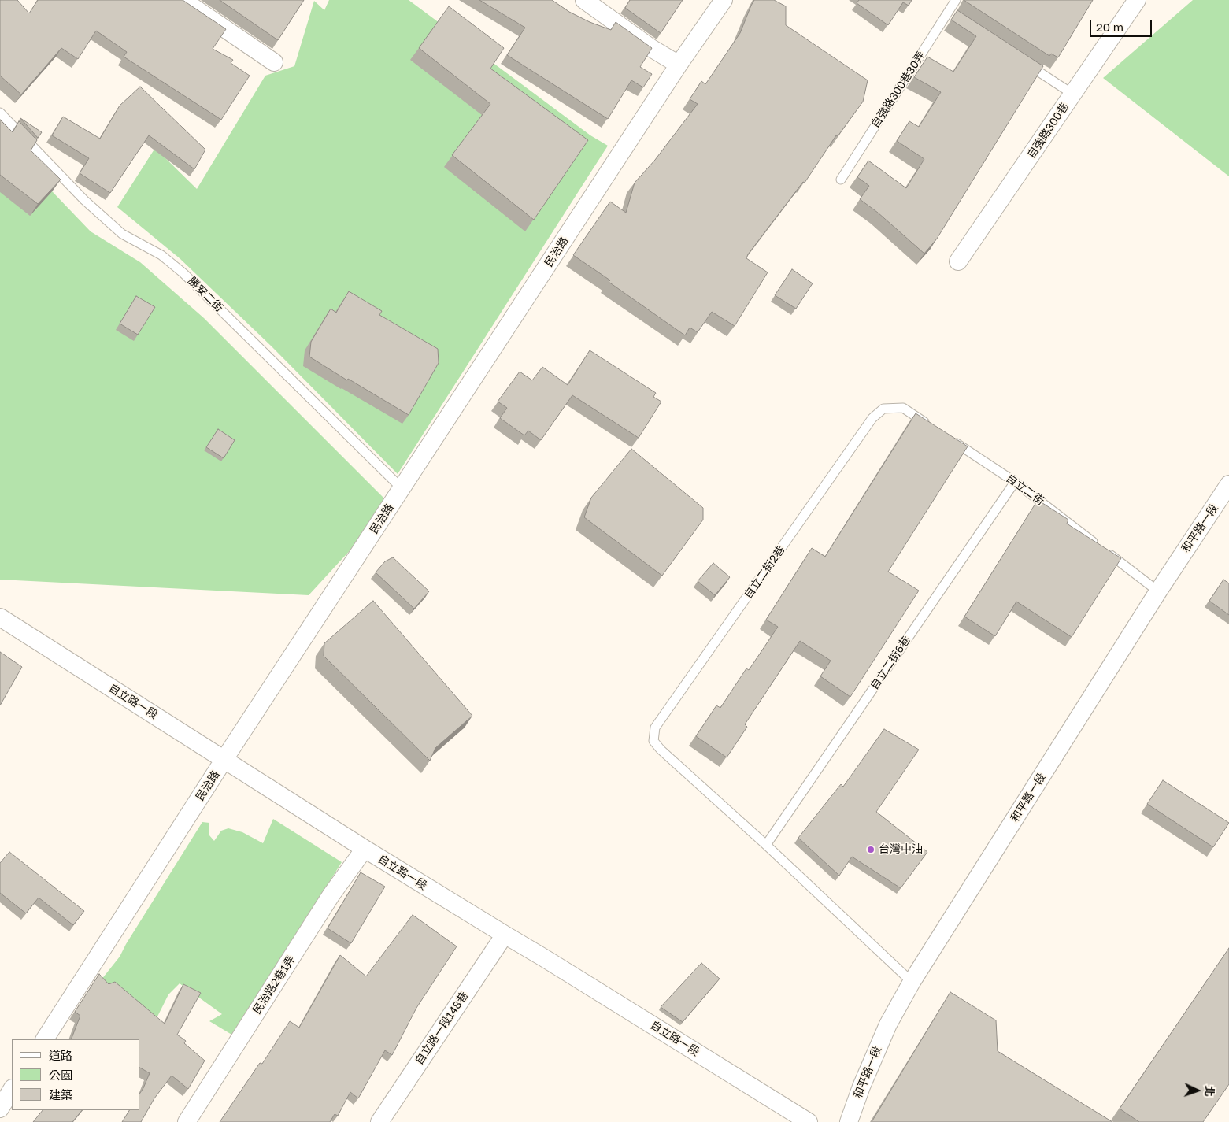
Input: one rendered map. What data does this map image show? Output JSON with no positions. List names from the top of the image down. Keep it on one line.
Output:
{"streets":{"street":["自強路300巷","民治路","和平路一段","自立路一段","民治路2巷1弄","自立路一段148巷"],"lane":["自強路300巷30弄","勝安二街","自立二街","自立二街2巷","自立二街6巷"]},"crossings":[["民治路","勝安二街"],["民治路","自立路一段"],["自立二街","和平路一段"],["自立二街","自立二街6巷"],["自立二街2巷","自立二街6巷"],["自立路一段","民治路2巷1弄"],["自立路一段","自立路一段148巷"]],"places":["台灣中油"],"legend":["道路","公園","建築"],"scale_bar":"20 m","north":"right"}
